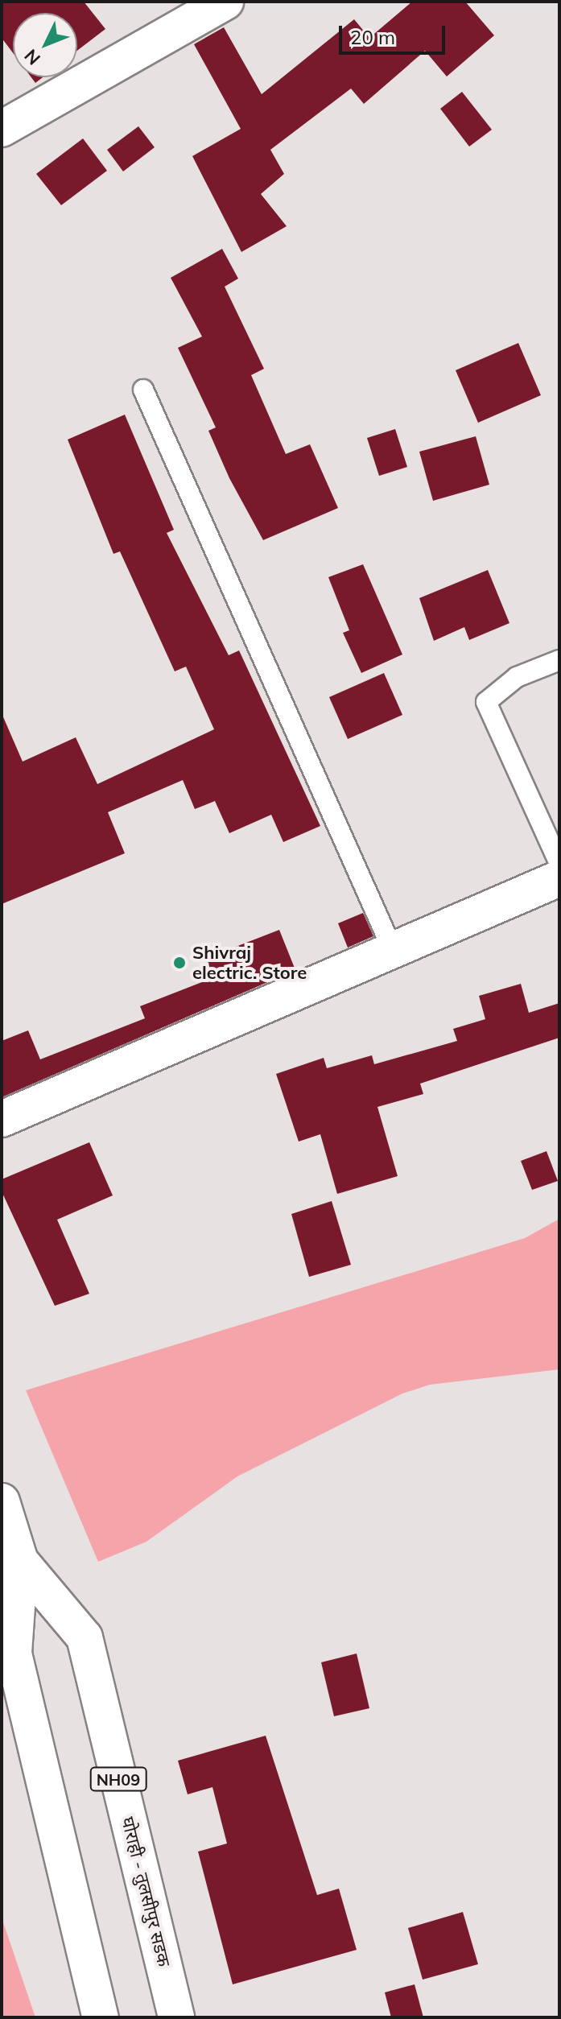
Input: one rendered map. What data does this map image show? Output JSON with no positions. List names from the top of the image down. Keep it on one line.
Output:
{"streets":{"main road":["NH09","घोराही - तुलसीपुर सडक"]},"places":["Shivraj electric. Store"],"scale_bar":"20 m","north":"bottom left"}
